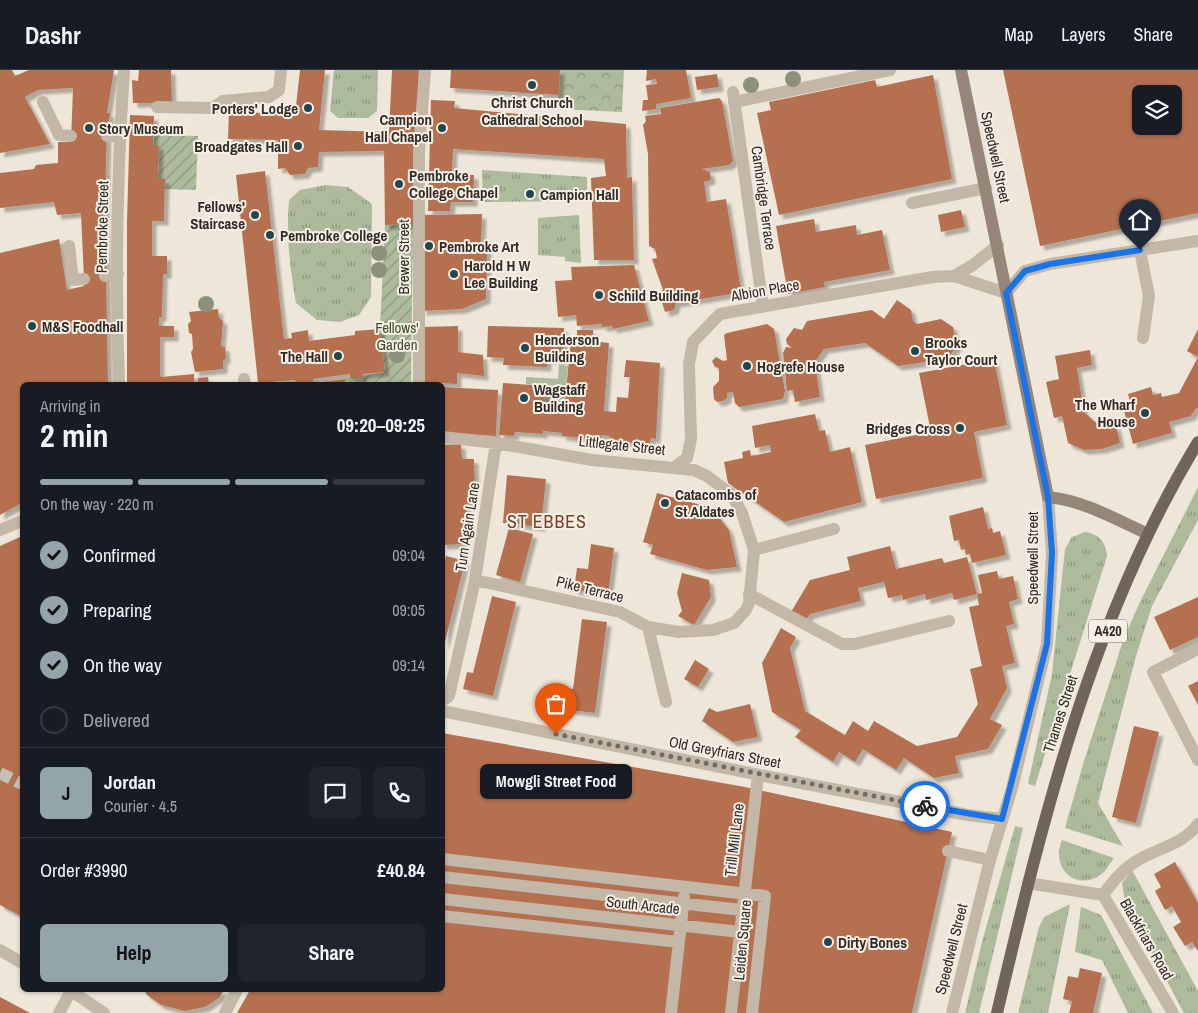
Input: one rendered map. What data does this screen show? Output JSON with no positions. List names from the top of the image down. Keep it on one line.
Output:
{"streets":{"main road":["A420","Thames Street"],"street":["Speedwell Street","Cambridge Terrace","Pembroke Street","Brewer Street","Albion Place","Littlegate Street","Turn Again Lane","Pike Terrace","Old Greyfriars Street","Trill Mill Lane","South Arcade","Blackfriars Road","Leiden Square"]},"crossings":[["Speedwell Street","Albion Place"],["Speedwell Street","Old Greyfriars Street"],["Cambridge Terrace","Albion Place"],["Albion Place","Littlegate Street"],["Littlegate Street","Turn Again Lane"],["Littlegate Street","Pike Terrace"],["Turn Again Lane","Pike Terrace"],["Thames Street","Blackfriars Road"],["Old Greyfriars Street","Trill Mill Lane"],["Trill Mill Lane","South Arcade"],["Trill Mill Lane","Leiden Square"],["South Arcade","Leiden Square"]],"districts":["ST EBBES"],"parks":["Fellows' Garden"],"places":["Christ Church Cathedral School","Porters' Lodge","Story Museum","Campion Hall Chapel","Broadgates Hall","Pembroke College Chapel","Campion Hall","Fellows' Staircase","Pembroke College","Pembroke Art","Harold H W Lee Building","Schild Building","M&S Foodhall","Henderson Building","Brooks Taylor Court","The Hall","Hogrefe House","Wagstaff Building","The Wharf House","Bridges Cross","Catacombs of St Aldates","Mowgli Street Food","Dirty Bones"],"page":{"header":"Dashr","nav":["Map","Layers","Share"],"heading":["2 min","Arriving in","09:20–09:25"],"panel":["Jordan","Courier · 4.5","Order #3990","£40.84"],"bar":"On the way · 220 m","list":[["Confirmed","09:04"],["Preparing","09:05"],["On the way","09:14"],"Delivered"],"bubble":"Mowgli Street Food","round":"J","buttons":["Help","Share"]}}
